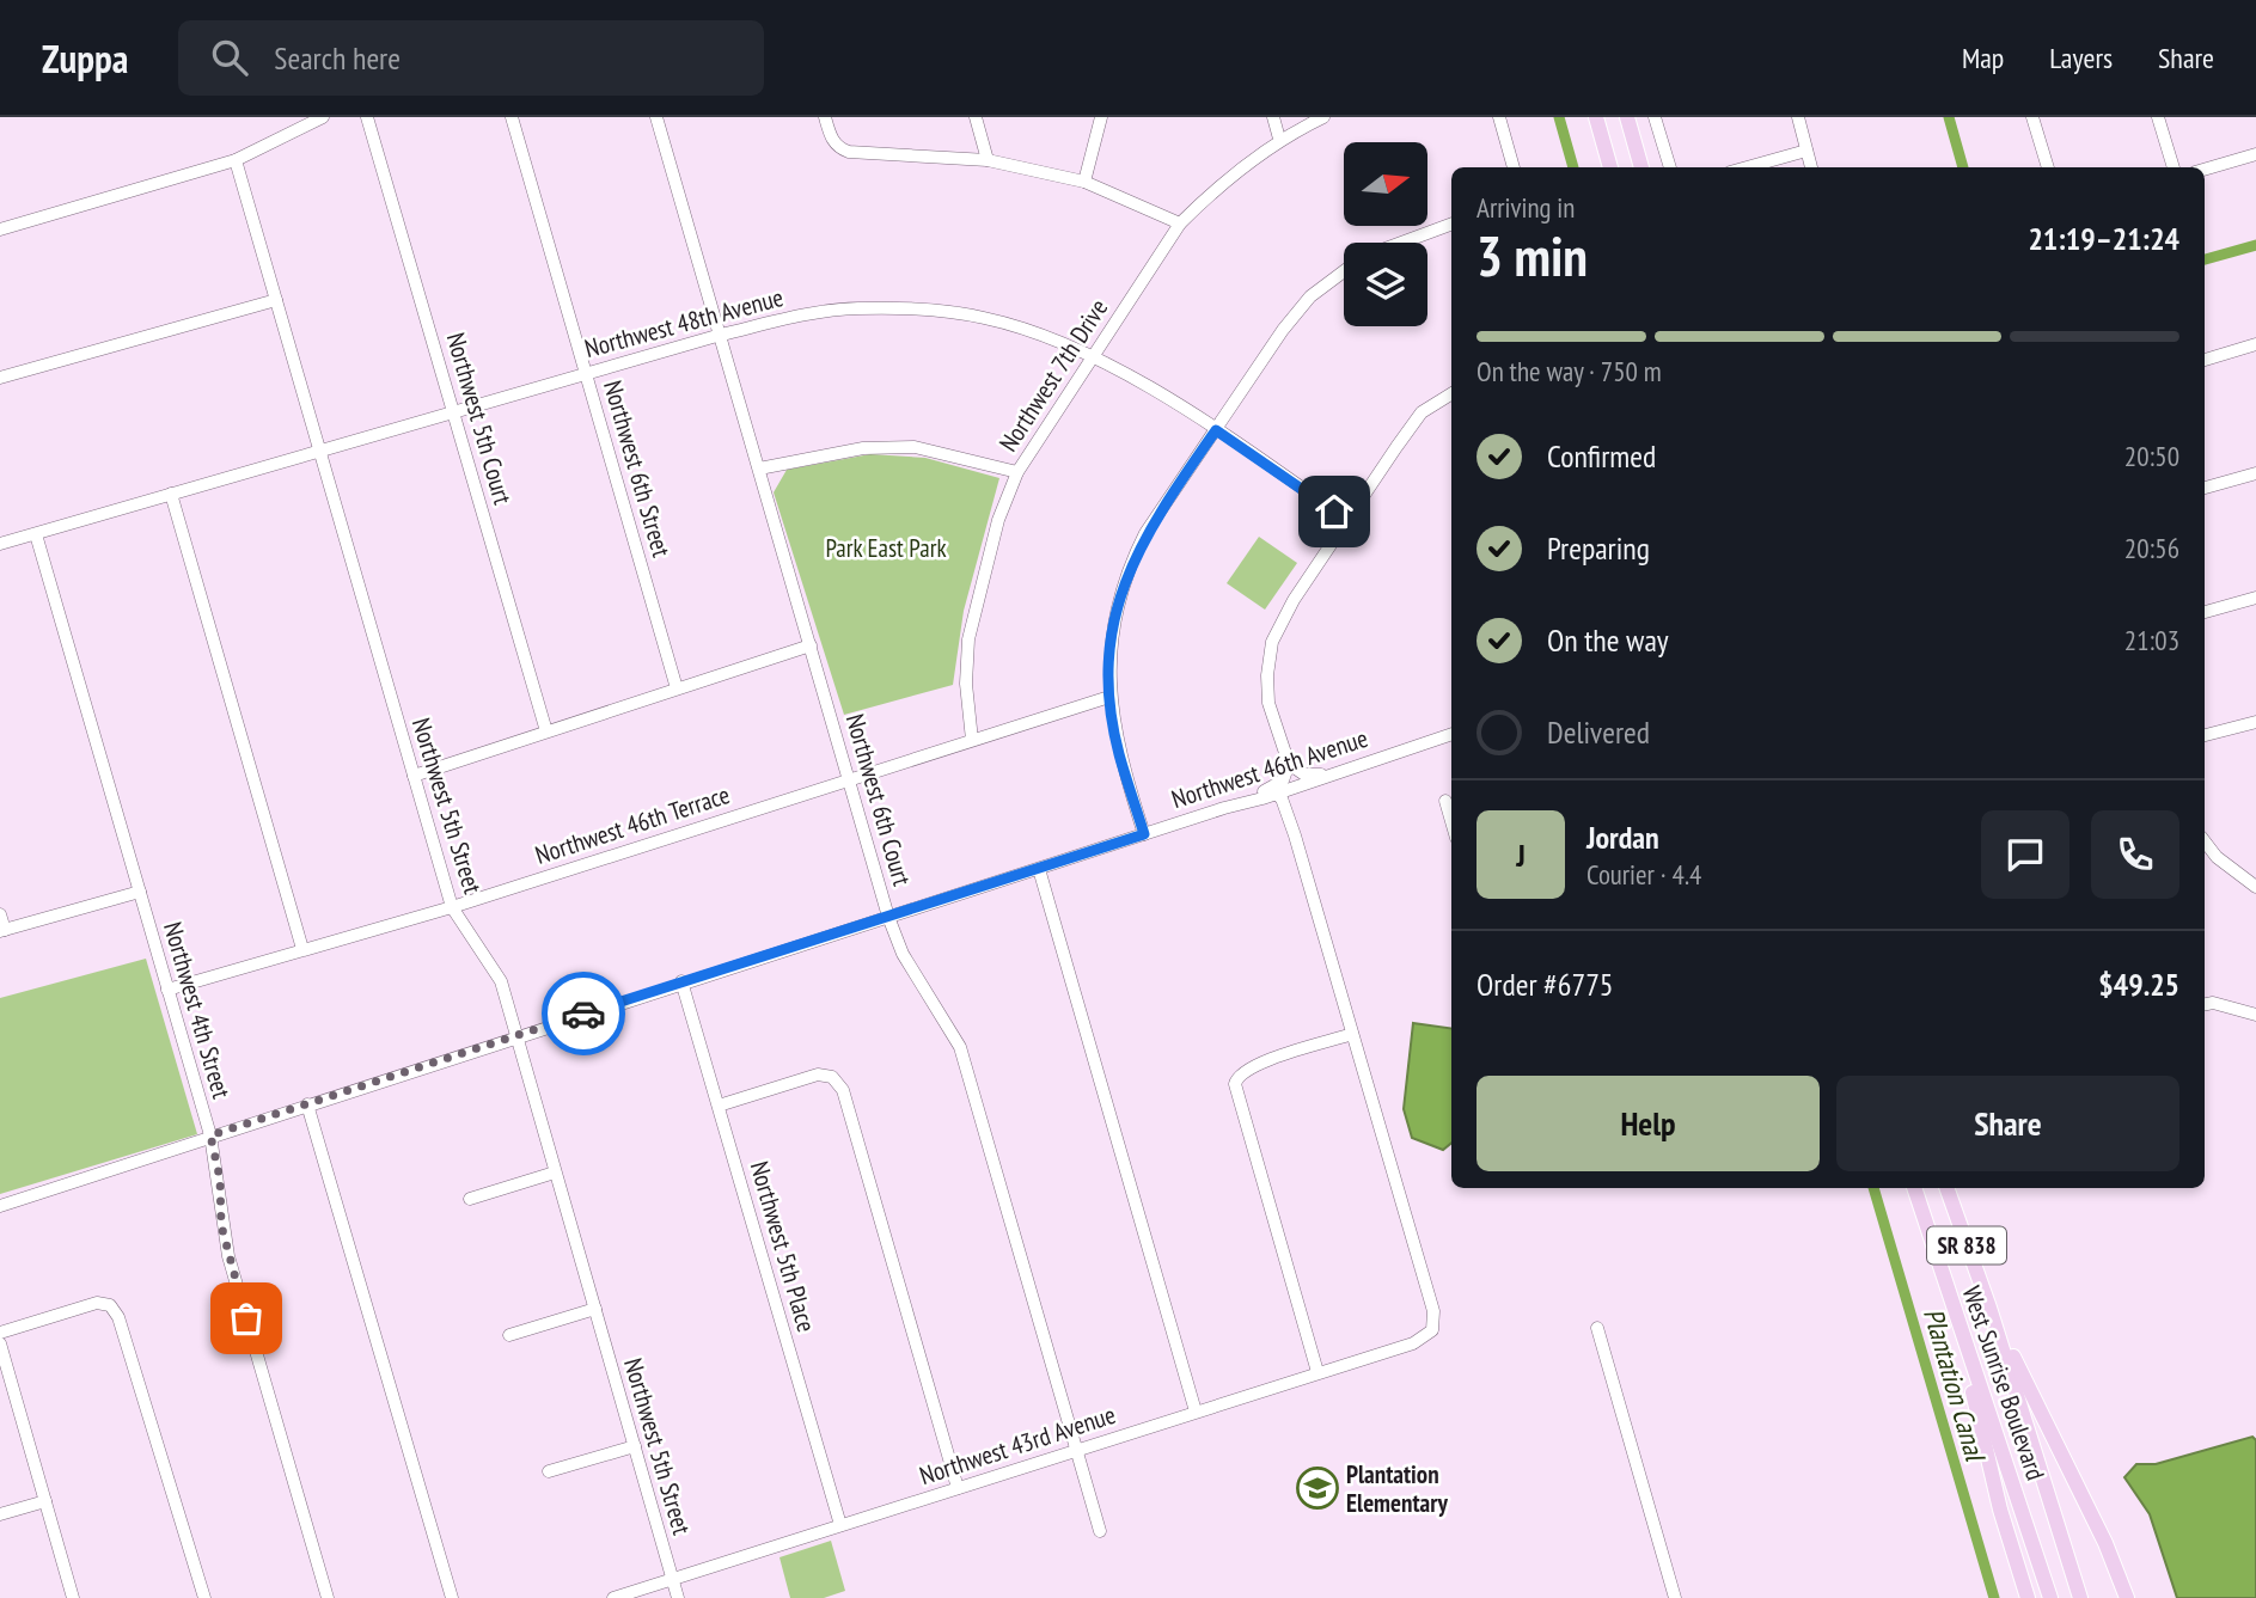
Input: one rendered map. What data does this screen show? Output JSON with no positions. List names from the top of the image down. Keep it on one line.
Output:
{"streets":{"main road":["SR 838","West Sunrise Boulevard"],"street":["Northwest 48th Avenue","Northwest 7th Drive","Northwest 5th Court","Northwest 6th Street","Northwest 46th Avenue","Northwest 6th Court","Northwest 5th Street","Northwest 46th Terrace","Northwest 4th Street","Northwest 5th Place","Northwest 43rd Avenue"]},"crossings":[["Northwest 48th Avenue","Northwest 7th Drive"],["Northwest 48th Avenue","Northwest 5th Court"],["Northwest 48th Avenue","Northwest 6th Street"],["Northwest 48th Avenue","Northwest 6th Court"],["Northwest 48th Avenue","Northwest 5th Street"],["Northwest 48th Avenue","Northwest 4th Street"],["Northwest 7th Drive","Northwest 46th Terrace"],["Northwest 46th Avenue","Northwest 6th Court"],["Northwest 46th Avenue","Northwest 5th Street"],["Northwest 46th Avenue","Northwest 4th Street"],["Northwest 46th Avenue","Northwest 5th Place"],["Northwest 6th Court","Northwest 46th Terrace"],["Northwest 6th Court","Northwest 43rd Avenue"],["Northwest 5th Street","Northwest 46th Terrace"],["Northwest 5th Street","Northwest 43rd Avenue"],["Northwest 46th Terrace","Northwest 4th Street"],["Northwest 5th Place","Northwest 43rd Avenue"]],"water":["Plantation Canal"],"parks":["Park East Park"],"places":{"school or university":["Plantation Elementary"]},"north":"right","page":{"header":"Zuppa","search":"Search here","nav":["Map","Layers","Share"],"heading":["3 min","Arriving in","21:19–21:24"],"panel":["Jordan","Courier · 4.4","Order #6775","$49.25"],"bar":"On the way · 750 m","list":[["Confirmed","20:50"],["Preparing","20:56"],["On the way","21:03"],"Delivered"],"round":"J","buttons":["Help","Share"]}}
